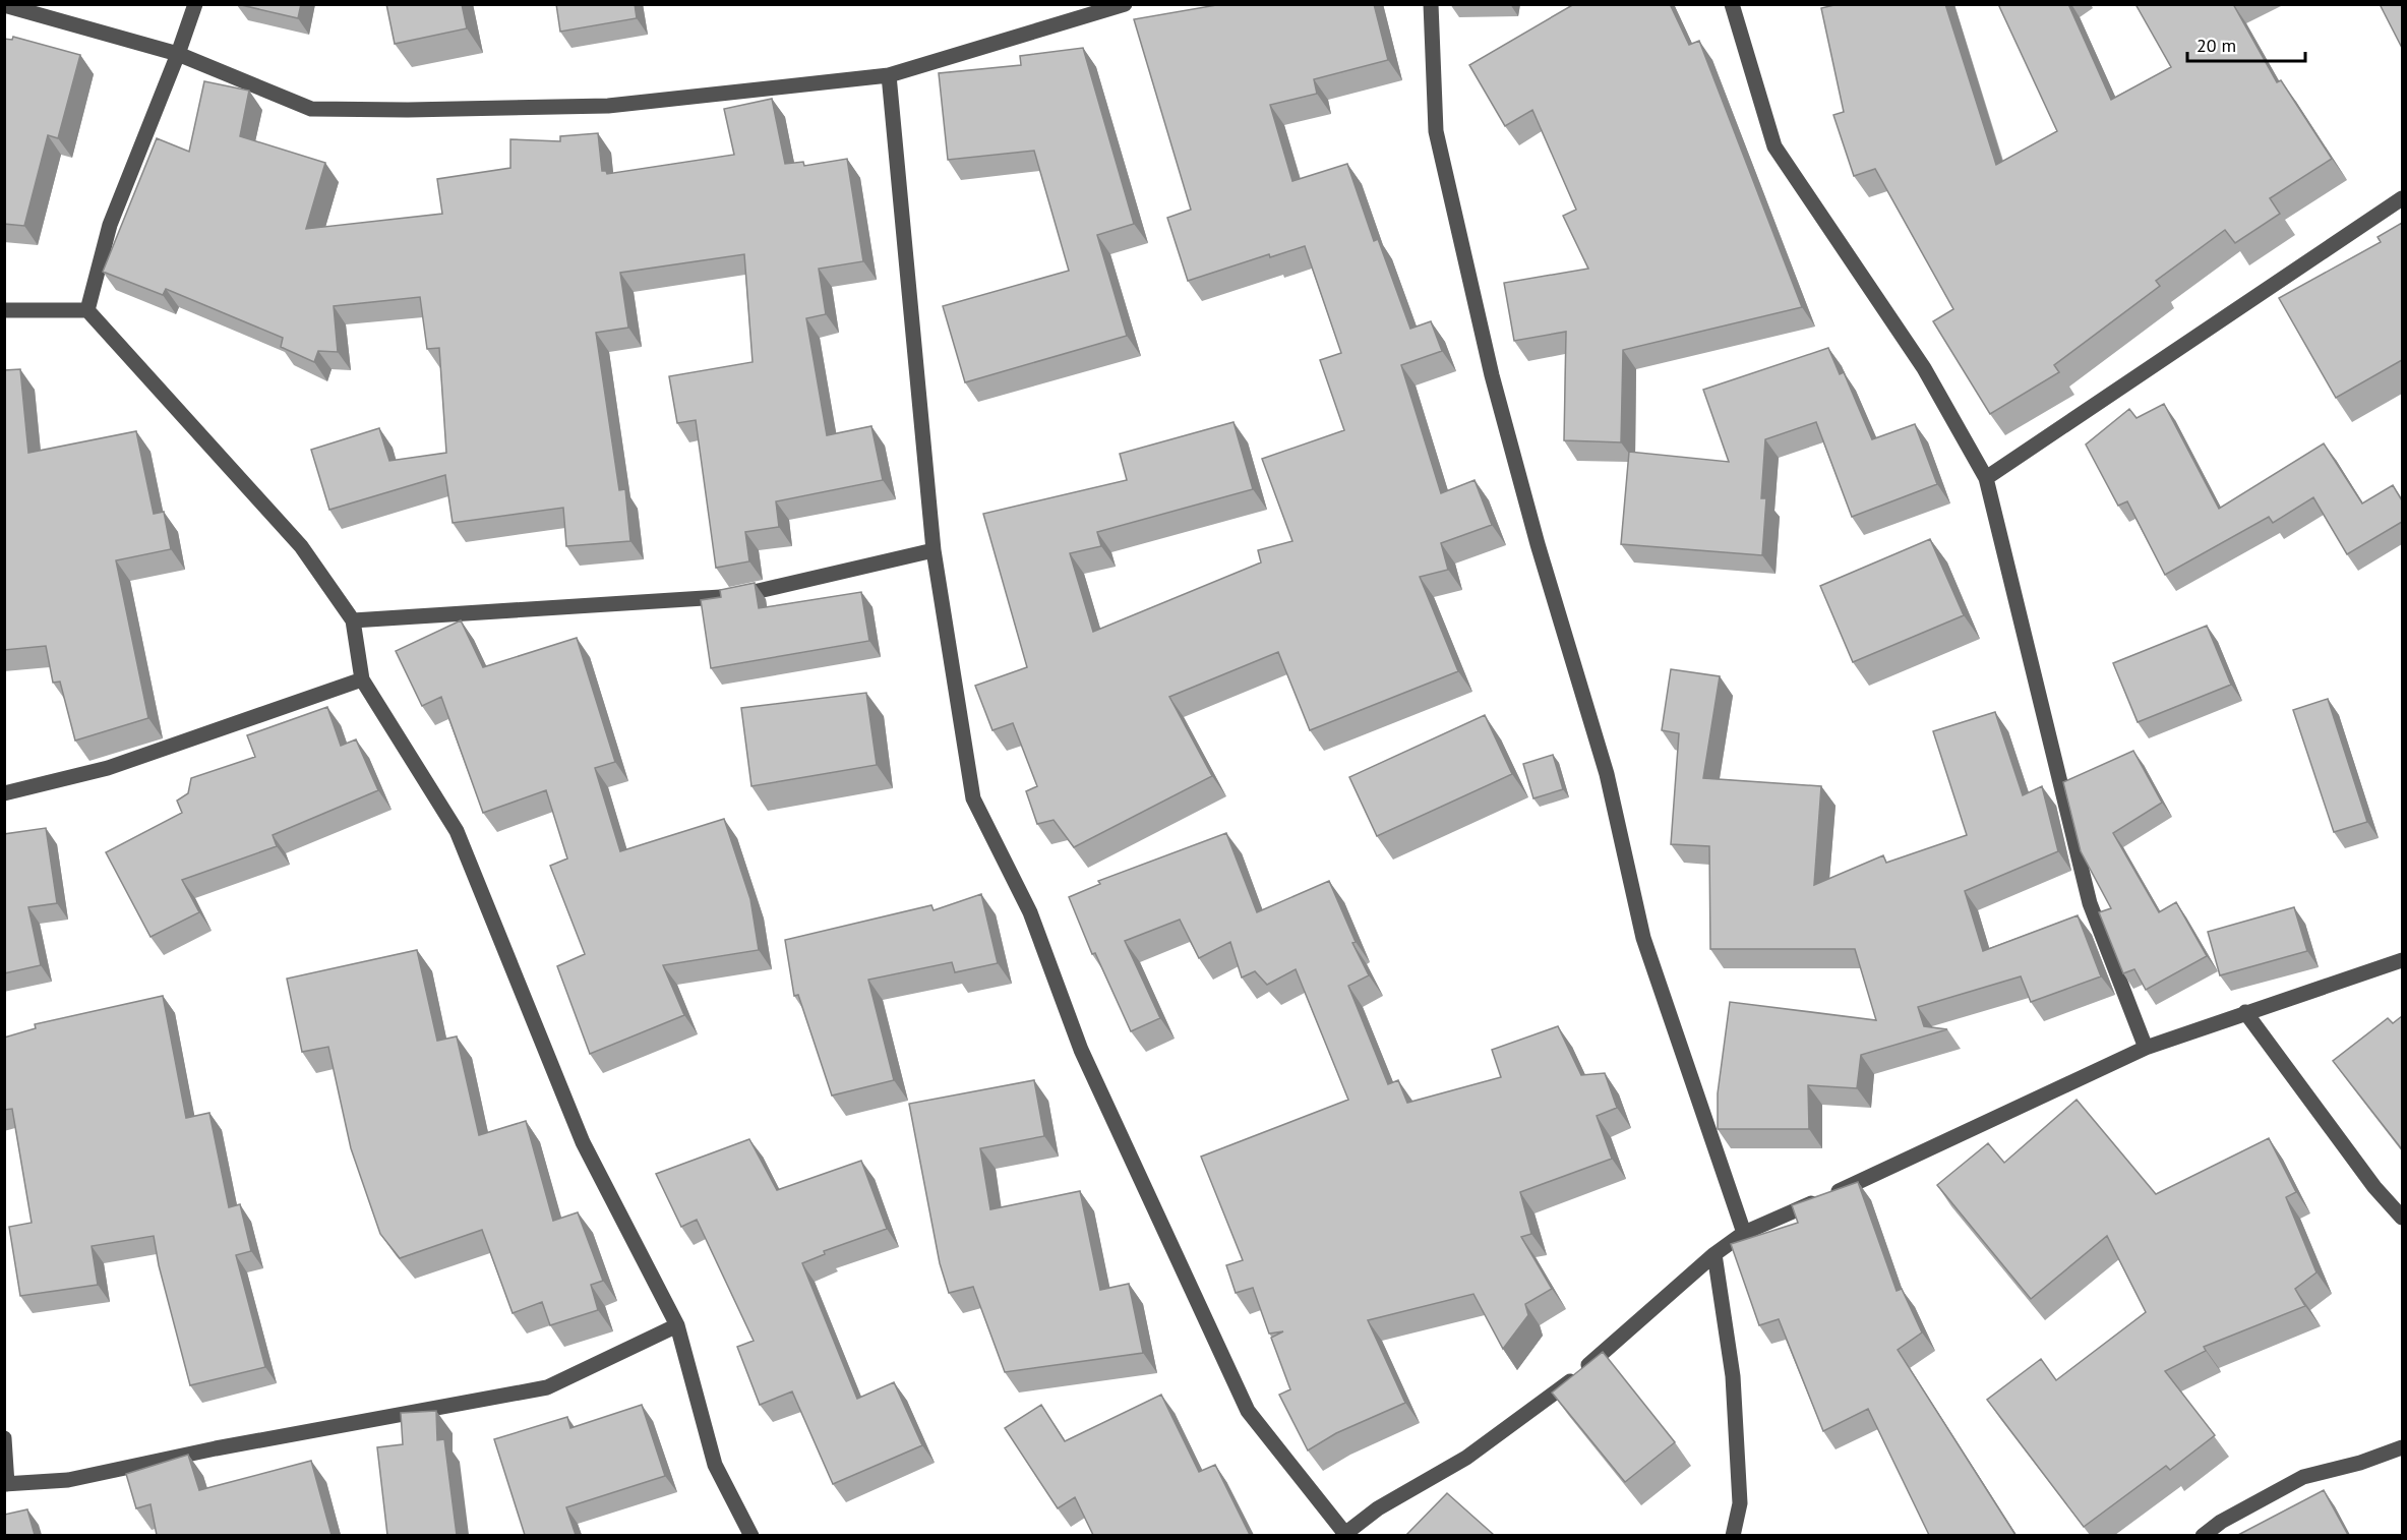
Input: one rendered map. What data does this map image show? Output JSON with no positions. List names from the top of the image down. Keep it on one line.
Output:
{"scale_bar":"20 m"}
